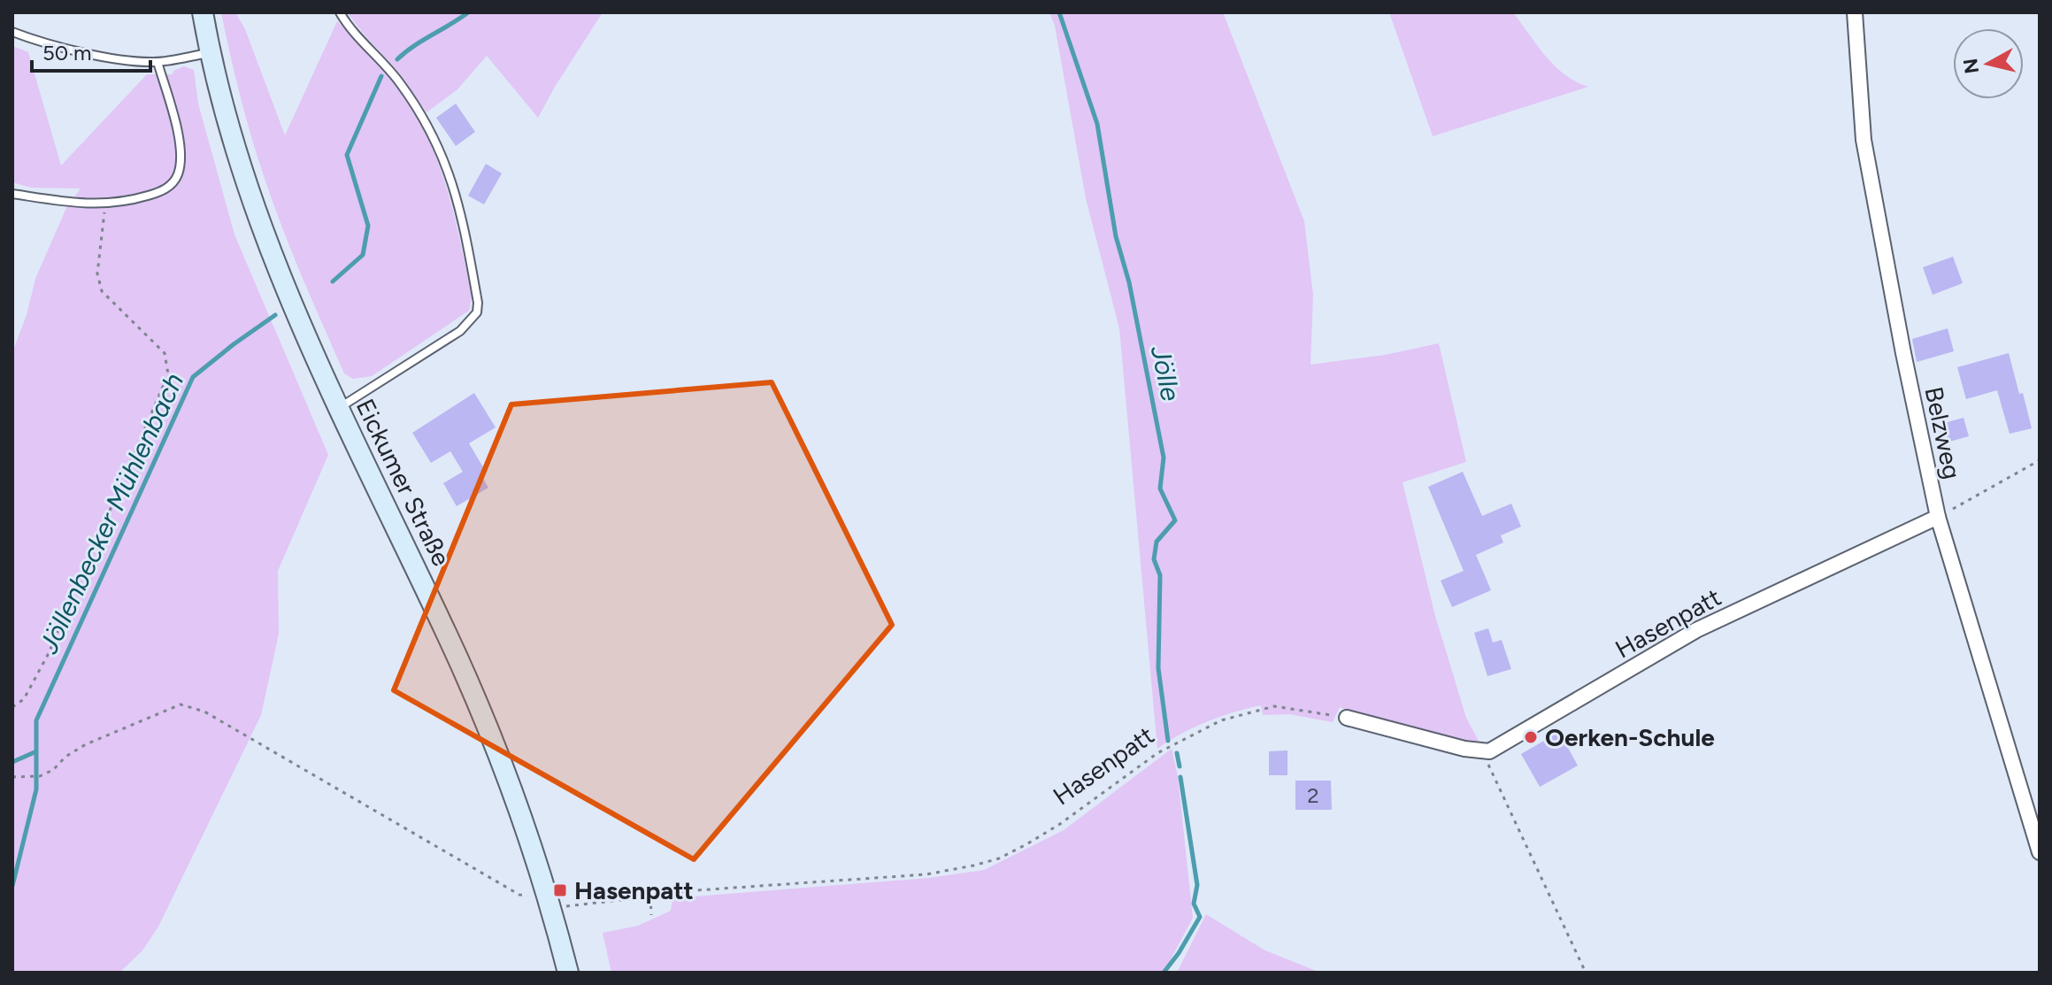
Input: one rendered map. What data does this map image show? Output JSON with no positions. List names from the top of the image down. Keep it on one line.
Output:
{"streets":{"main road":["Eickumer Straße"],"street":["Belzweg","Hasenpatt"]},"crossings":[["Belzweg","Hasenpatt"],["Eickumer Straße","Hasenpatt"]],"water":["Jölle","Jöllenbecker Mühlenbach"],"places":{"other":["Oerken-Schule"],"transit":["Hasenpatt"]},"house_numbers":["2"],"scale_bar":"50 m","north":"left"}
